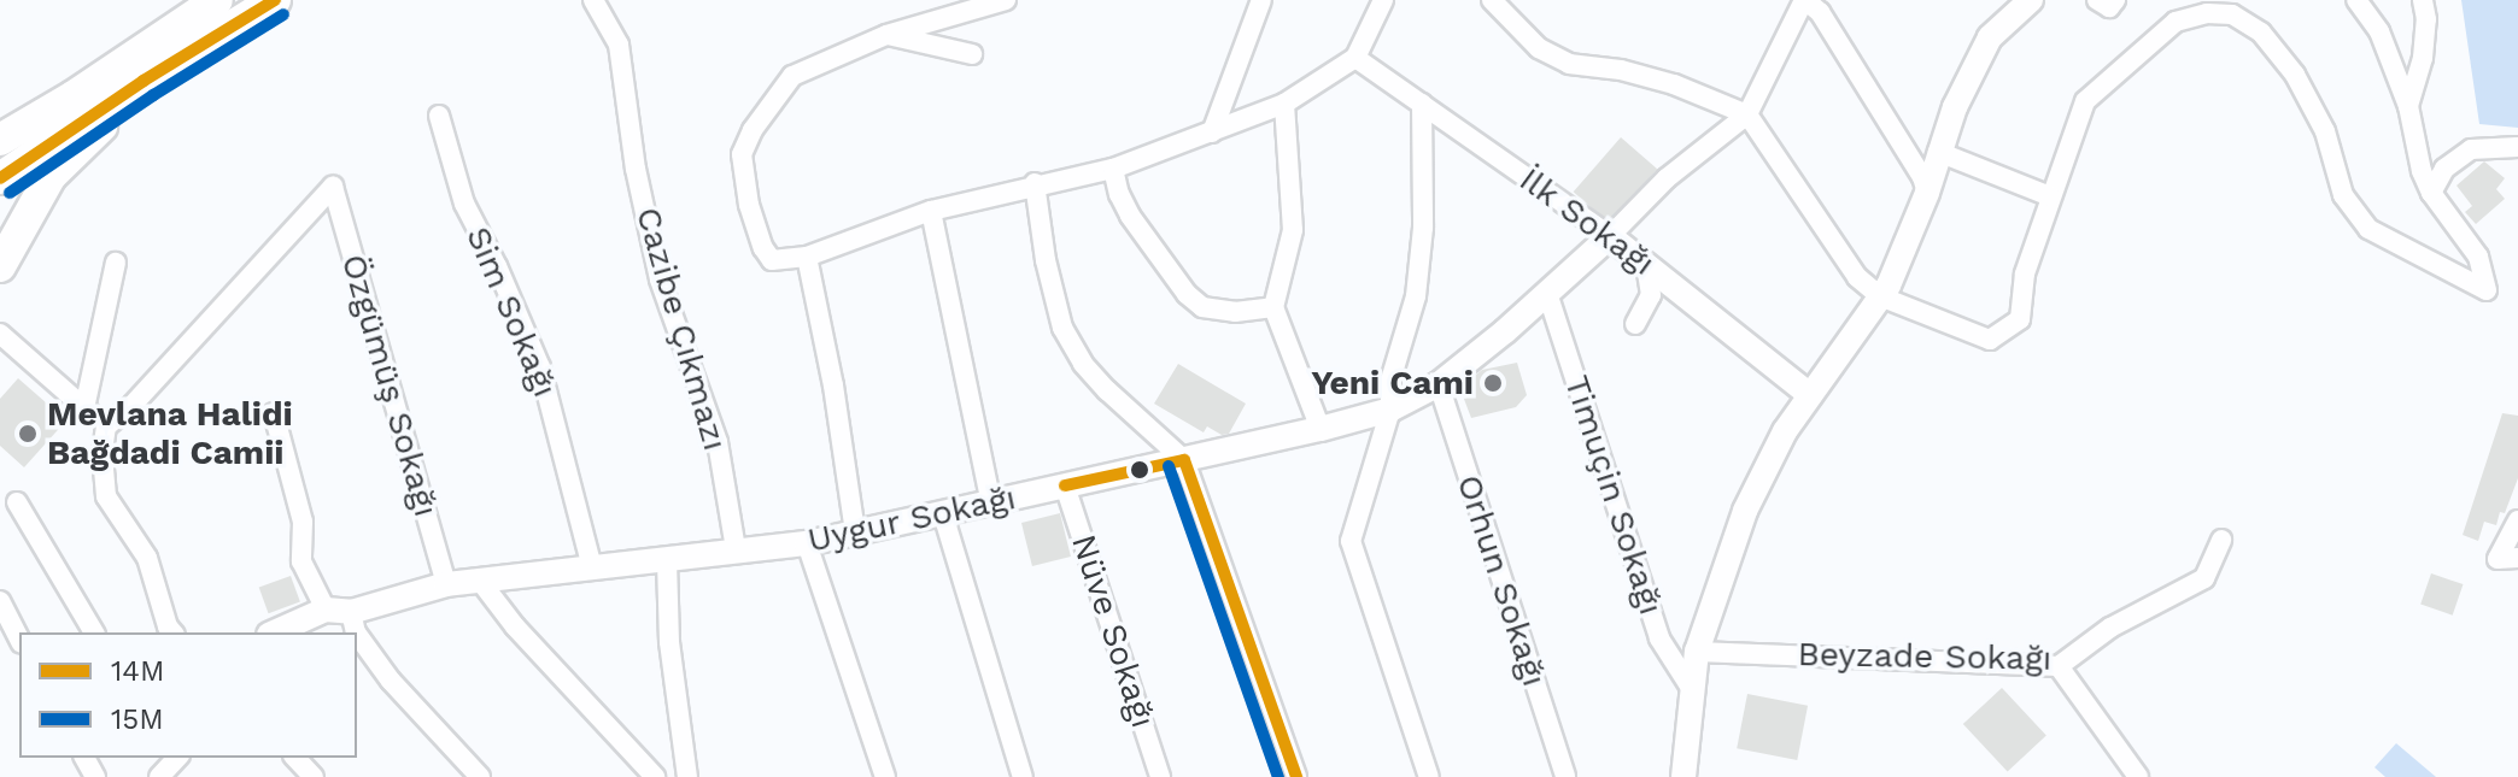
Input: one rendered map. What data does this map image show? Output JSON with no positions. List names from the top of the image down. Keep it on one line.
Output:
{"streets":{"street":["İlk Sokağı","Sim Sokağı","Cazibe Çıkmazı","Özgümüş Sokağı","Timuçin Sokağı","Uygur Sokağı","Orhun Sokağı","Nüve Sokağı","Beyzade Sokağı"]},"crossings":[["İlk Sokağı","Uygur Sokağı"],["Sim Sokağı","Uygur Sokağı"],["Cazibe Çıkmazı","Uygur Sokağı"],["Özgümüş Sokağı","Uygur Sokağı"],["Timuçin Sokağı","Uygur Sokağı"],["Uygur Sokağı","Orhun Sokağı"],["Uygur Sokağı","Nüve Sokağı"]],"places":["Yeni Cami","Mevlana Halidi Bağdadi Camii"],"lines":["transit line 14M","transit line 15M"],"legend":["14M","15M"]}
